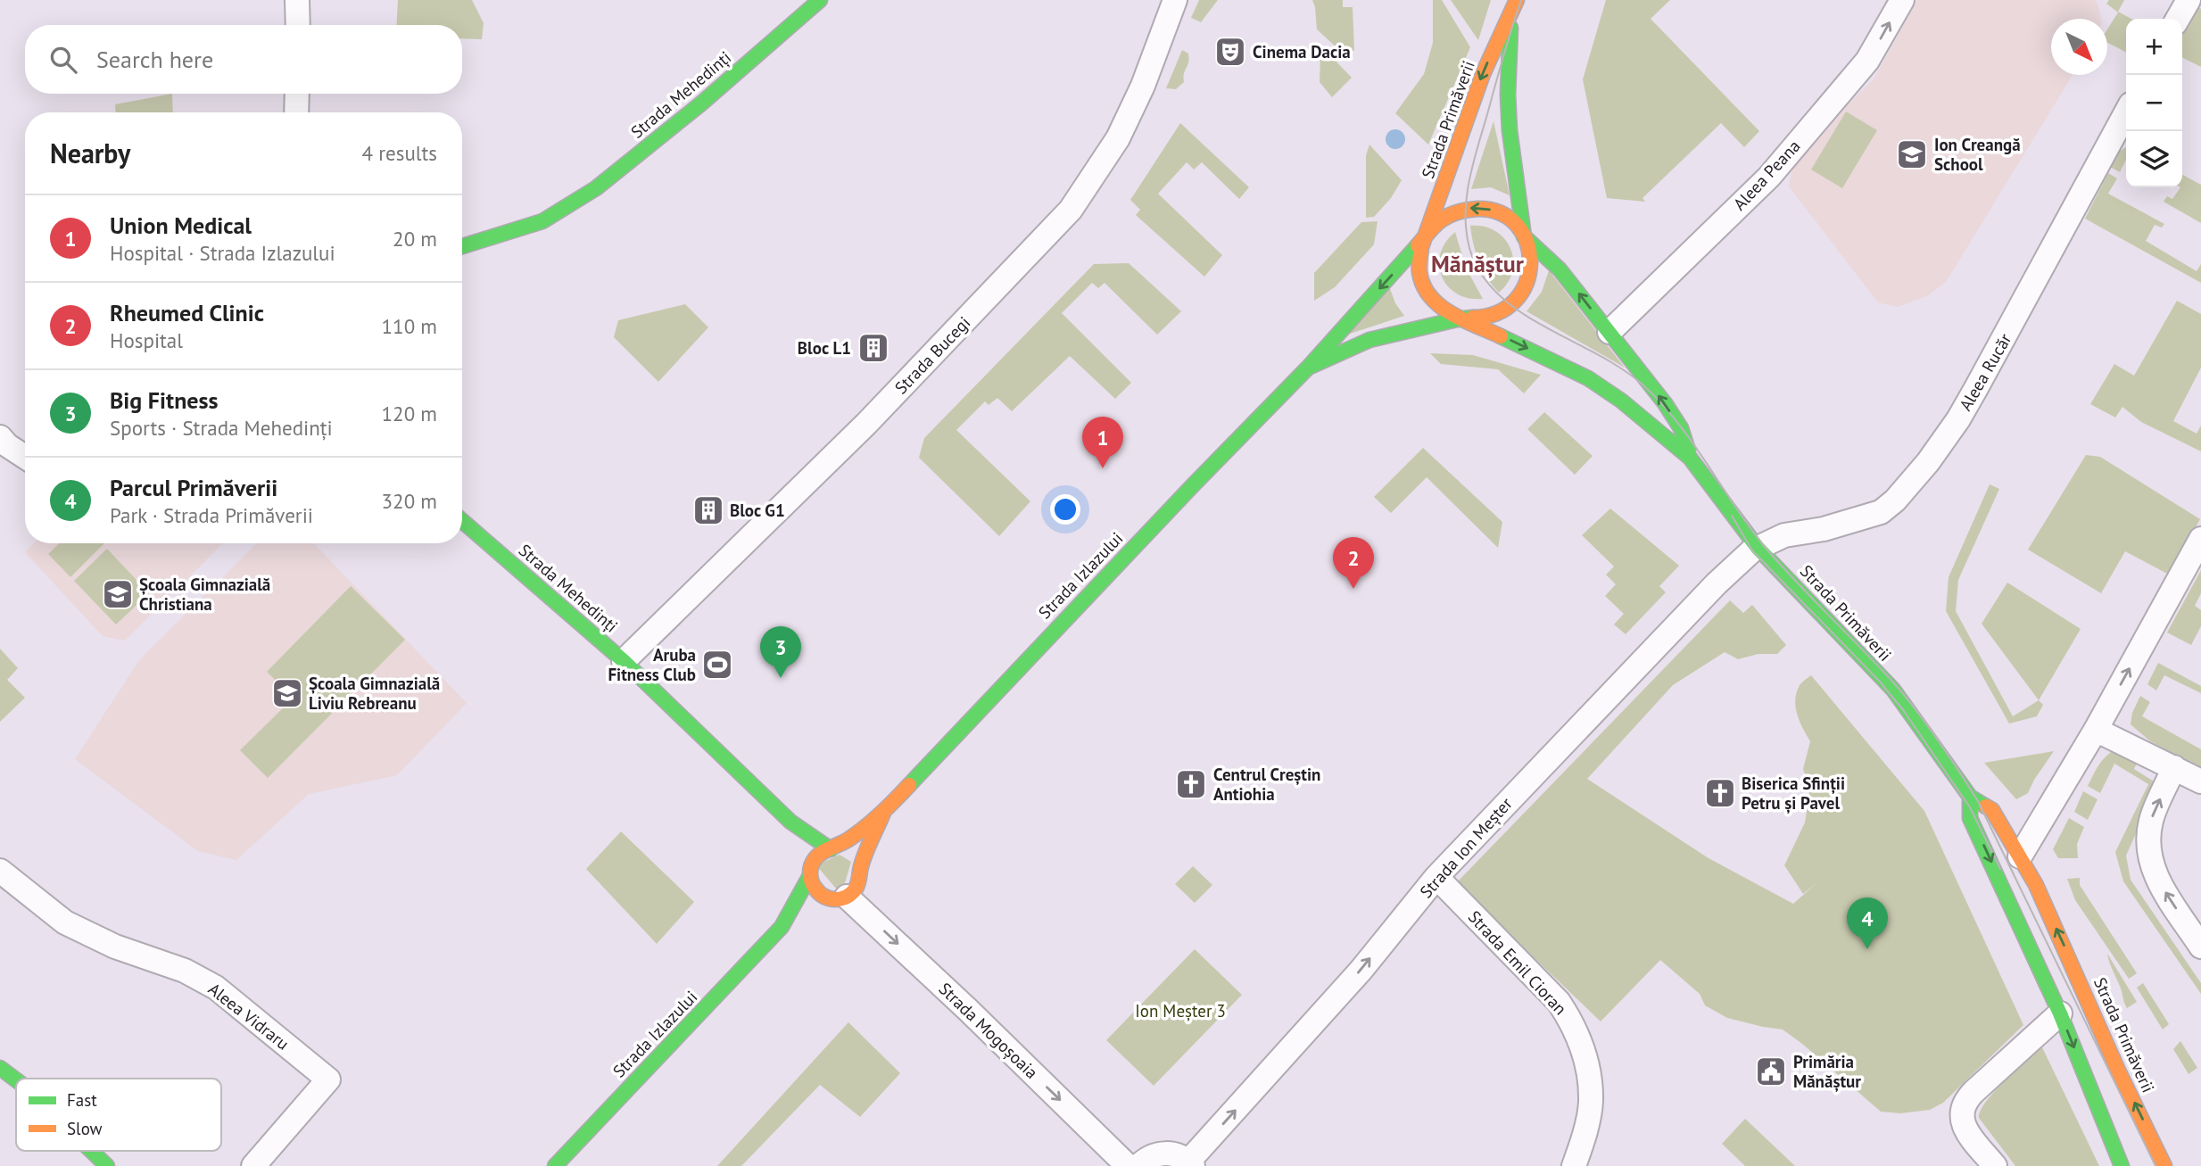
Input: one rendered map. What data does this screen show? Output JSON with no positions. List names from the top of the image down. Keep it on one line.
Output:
{"streets":{"main road":["Strada Mehedinți","Strada Primăverii","Strada Izlazului"],"street":["Aleea Peana","Strada Bucegi","Aleea Rucăr","Strada Ion Meșter","Strada Emil Cioran","Aleea Vidraru","Strada Mogoșoaia"]},"crossings":[["Strada Mehedinți","Strada Bucegi"],["Strada Mehedinți","Strada Izlazului"],["Strada Mehedinți","Strada Mogoșoaia"],["Strada Primăverii","Aleea Peana"],["Strada Primăverii","Aleea Rucăr"],["Strada Primăverii","Strada Izlazului"],["Strada Primăverii","Strada Ion Meșter"],["Aleea Rucăr","Strada Ion Meșter"],["Strada Izlazului","Strada Mogoșoaia"],["Strada Ion Meșter","Strada Emil Cioran"]],"one_way":["Aleea Peana","Strada Ion Meșter","Strada Mogoșoaia"],"districts":["Mănăștur"],"parks":["Ion Meșter 3"],"places":{"theatre":["Cinema Dacia"],"school or university":["Ion Creangă School","Școala Gimnazială Christiana","Școala Gimnazială Liviu Rebreanu"],"building":["Bloc L1","Bloc G1"],"sports":["Aruba Fitness Club"],"church":["Centrul Creștin Antiohia","Biserica Sfinții Petru și Pavel"],"public building":["Primăria Mănăștur"]},"legend":["Fast","Slow"],"north":"bottom right","page":{"map_buttons":["+","−"],"search":"Search here","heading":["Nearby","4 results"],"list":[{"mark":"1","name":"Union Medical","note":"Hospital · Strada Izlazului","value":"20 m"},{"mark":"2","name":"Rheumed Clinic","note":"Hospital","value":"110 m"},{"mark":"3","name":"Big Fitness","note":"Sports · Strada Mehedinți","value":"120 m"},{"mark":"4","name":"Parcul Primăverii","note":"Park · Strada Primăverii","value":"320 m"}],"pins":["1","2","3","4"]}}
